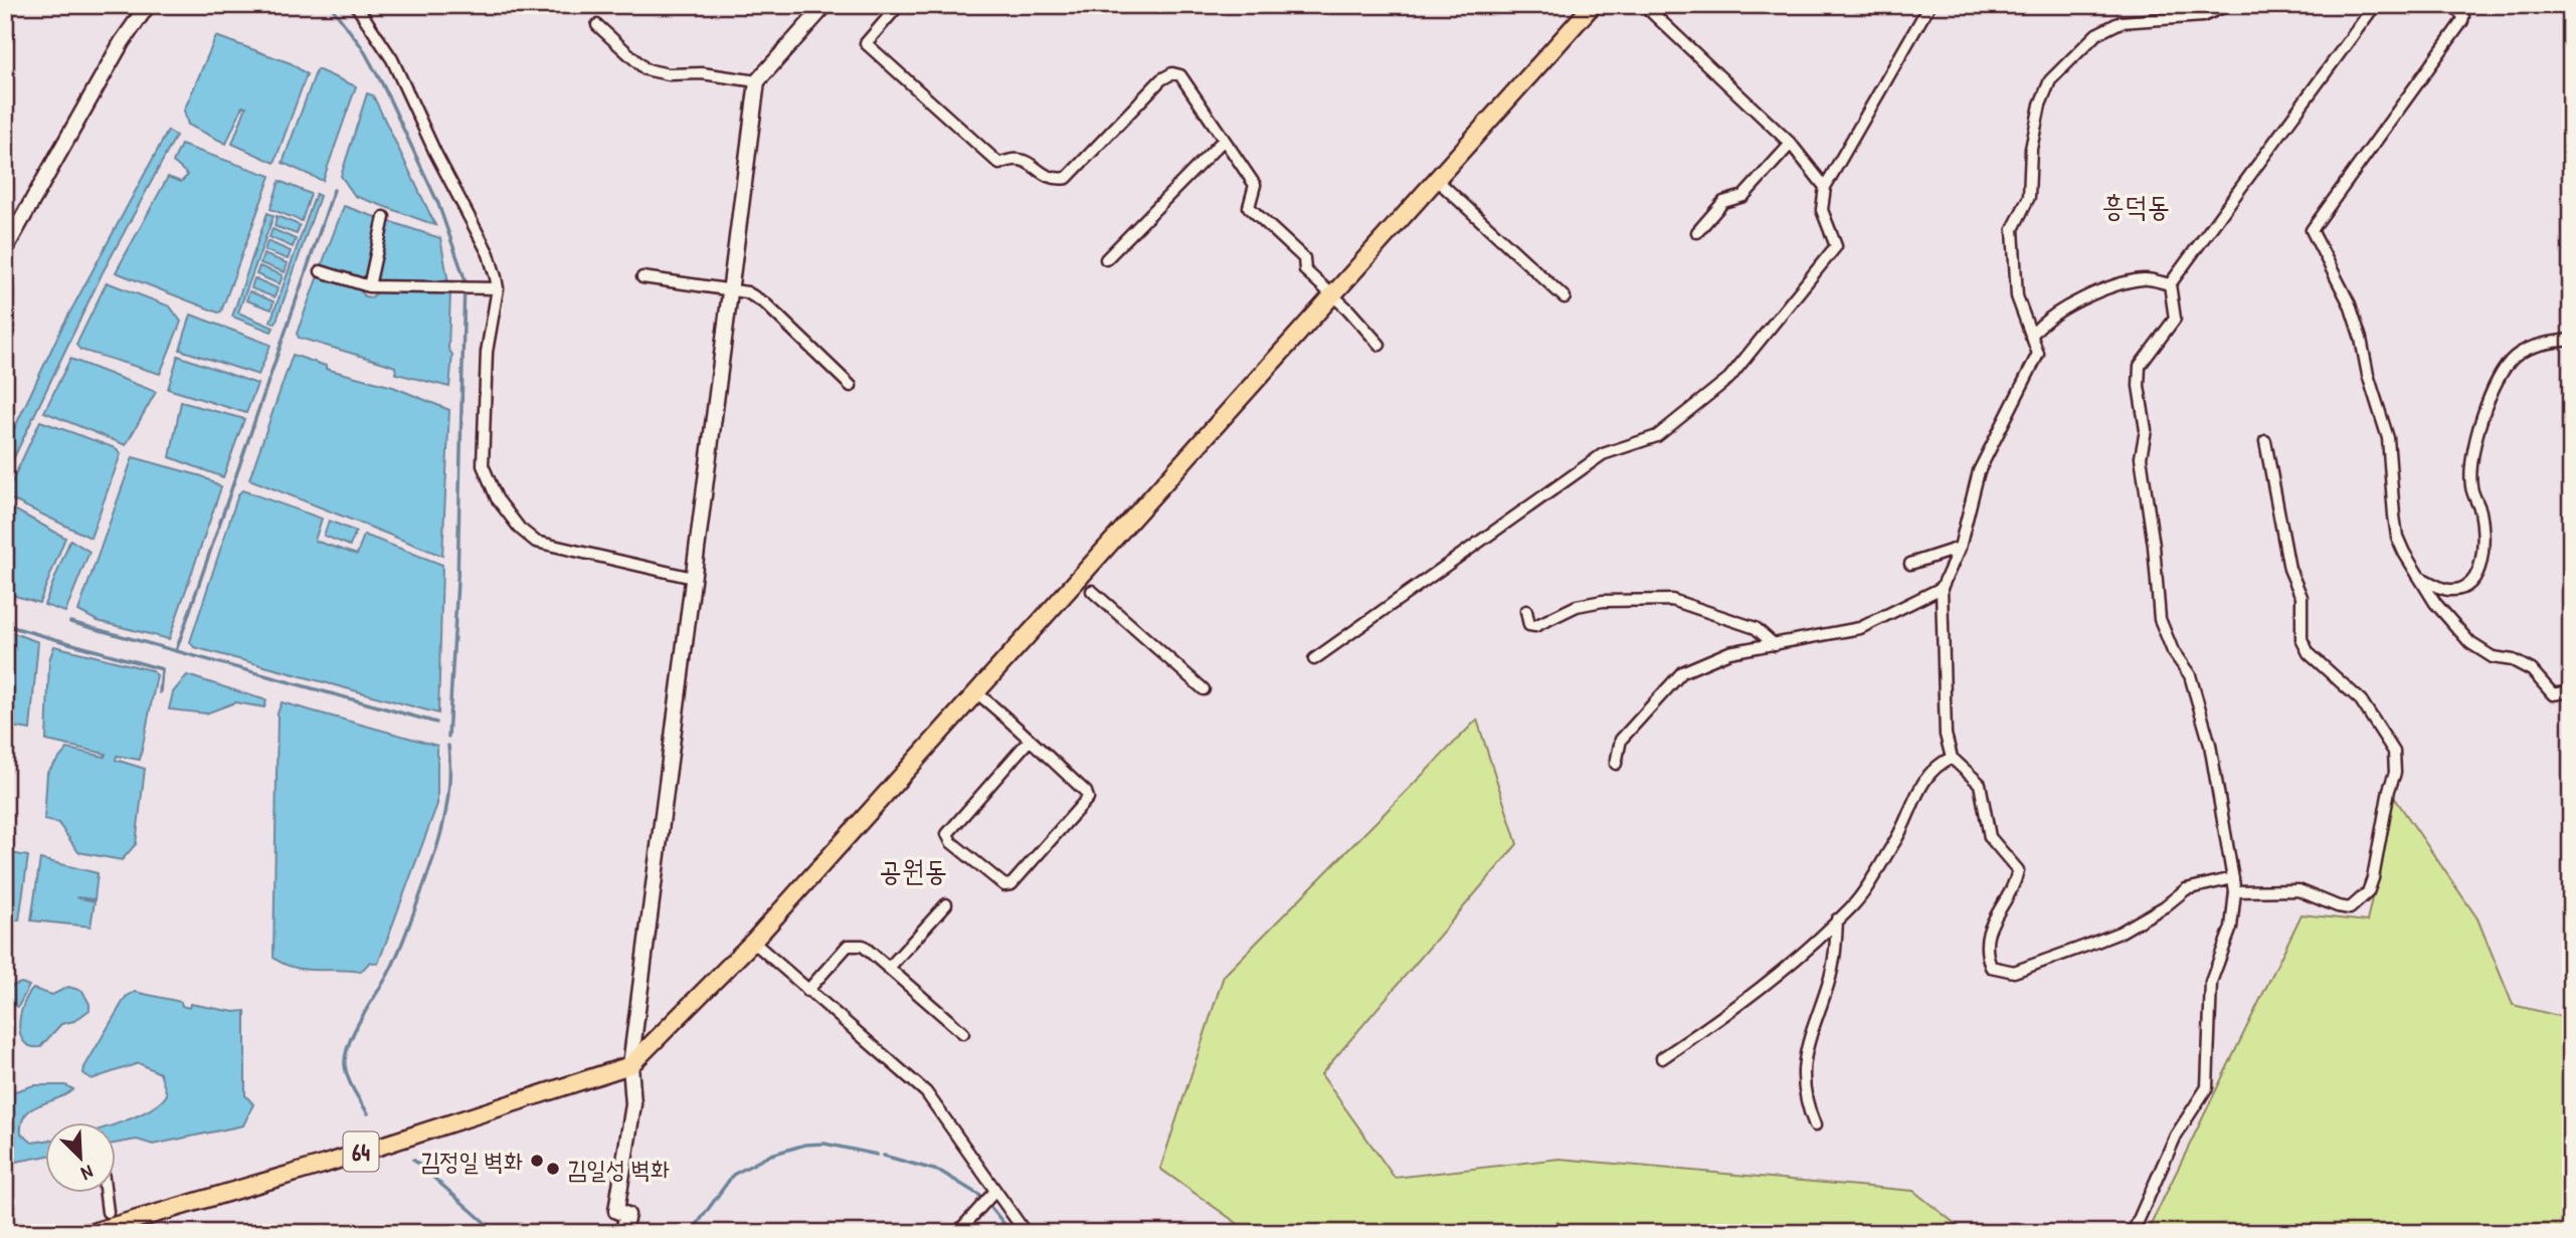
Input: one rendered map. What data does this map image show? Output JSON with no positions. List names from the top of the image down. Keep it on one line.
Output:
{"streets":{"main road":["64"]},"districts":["흥덕동","공원동"],"places":["김정일 벽화","김일성 벽화"],"north":"bottom right"}
